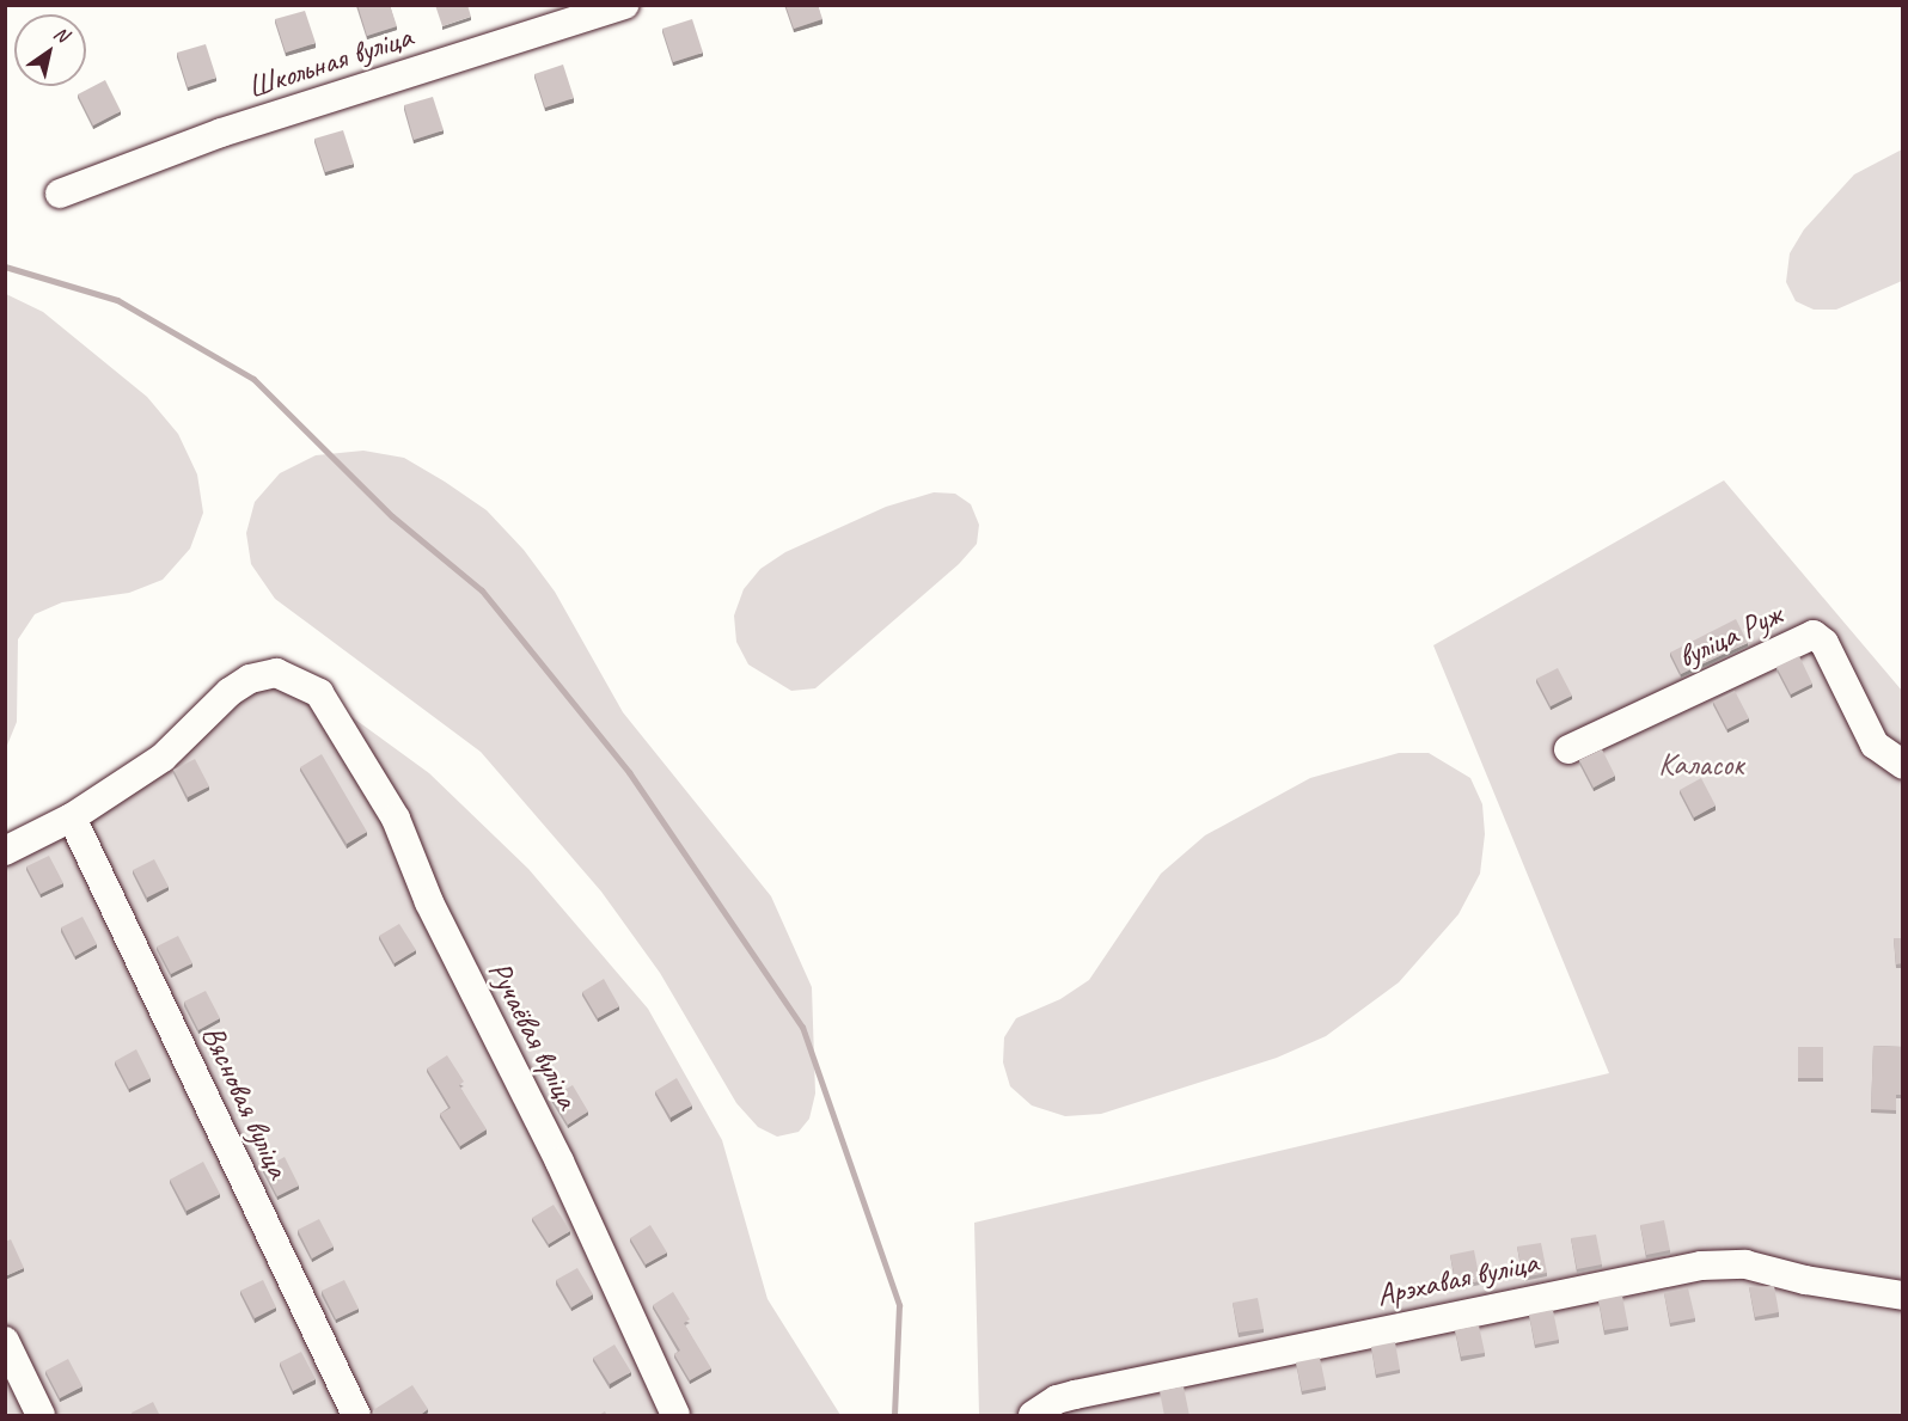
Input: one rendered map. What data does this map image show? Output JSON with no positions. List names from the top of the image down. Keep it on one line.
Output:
{"streets":{"street":["Школьная вуліца","вуліца Руж","Ручаёвая вуліца","Вясновая вуліца","Арэхавая вуліца"]},"crossings":[["Ручаёвая вуліца","Вясновая вуліца"]],"parks":["Каласок"],"north":"top right"}
